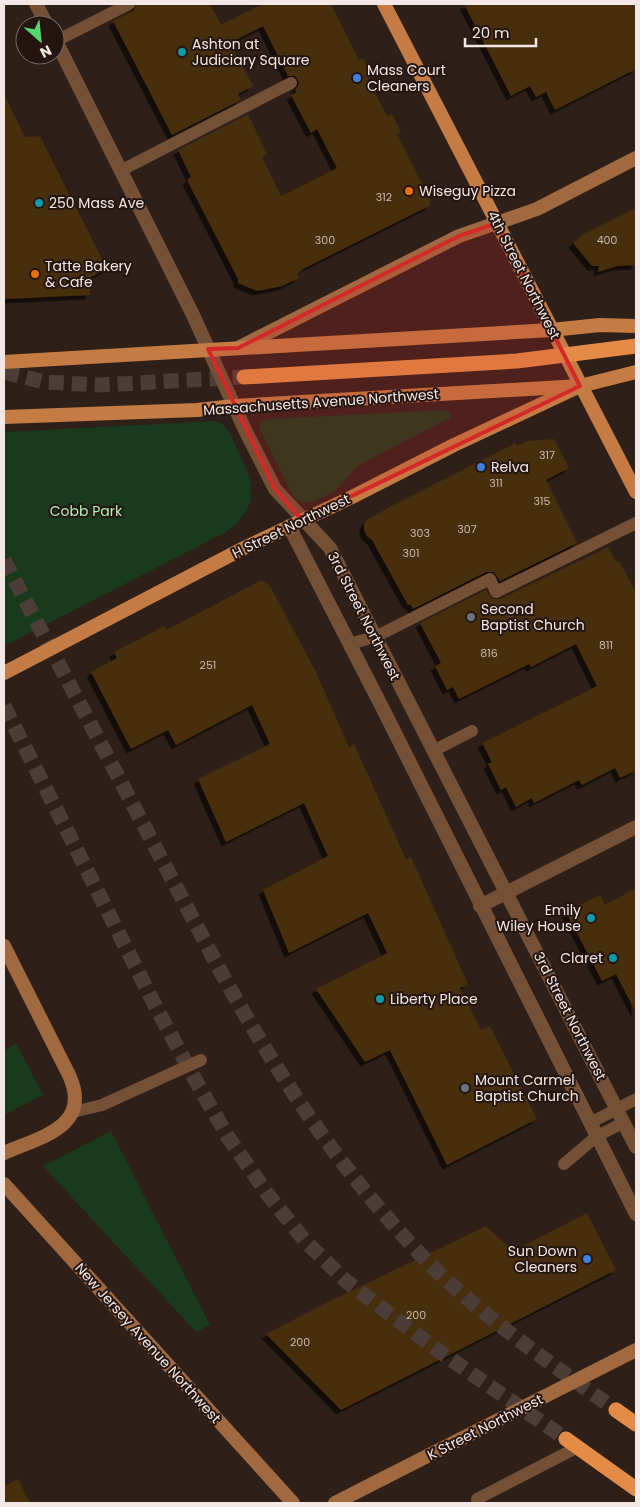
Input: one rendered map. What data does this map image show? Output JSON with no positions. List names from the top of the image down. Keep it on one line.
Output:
{"streets":{"main road":["4th Street Northwest","Massachusetts Avenue Northwest","H Street Northwest","New Jersey Avenue Northwest","K Street Northwest"],"street":["3rd Street Northwest"]},"crossings":[["4th Street Northwest","Massachusetts Avenue Northwest"],["4th Street Northwest","H Street Northwest"],["Massachusetts Avenue Northwest","H Street Northwest"],["Massachusetts Avenue Northwest","3rd Street Northwest"],["H Street Northwest","3rd Street Northwest"]],"parks":["Cobb Park"],"places":["Ashton at Judiciary Square","Mass Court Cleaners","Wiseguy Pizza","250 Mass Ave","Tatte Bakery & Cafe","Relva","Second Baptist Church","Emily Wiley House","Claret","Liberty Place","Mount Carmel Baptist Church","Sun Down Cleaners"],"house_numbers":["312","300","400","317","311","315","307","303","301","811","816","251","200","200"],"scale_bar":"20 m","north":"bottom right"}
